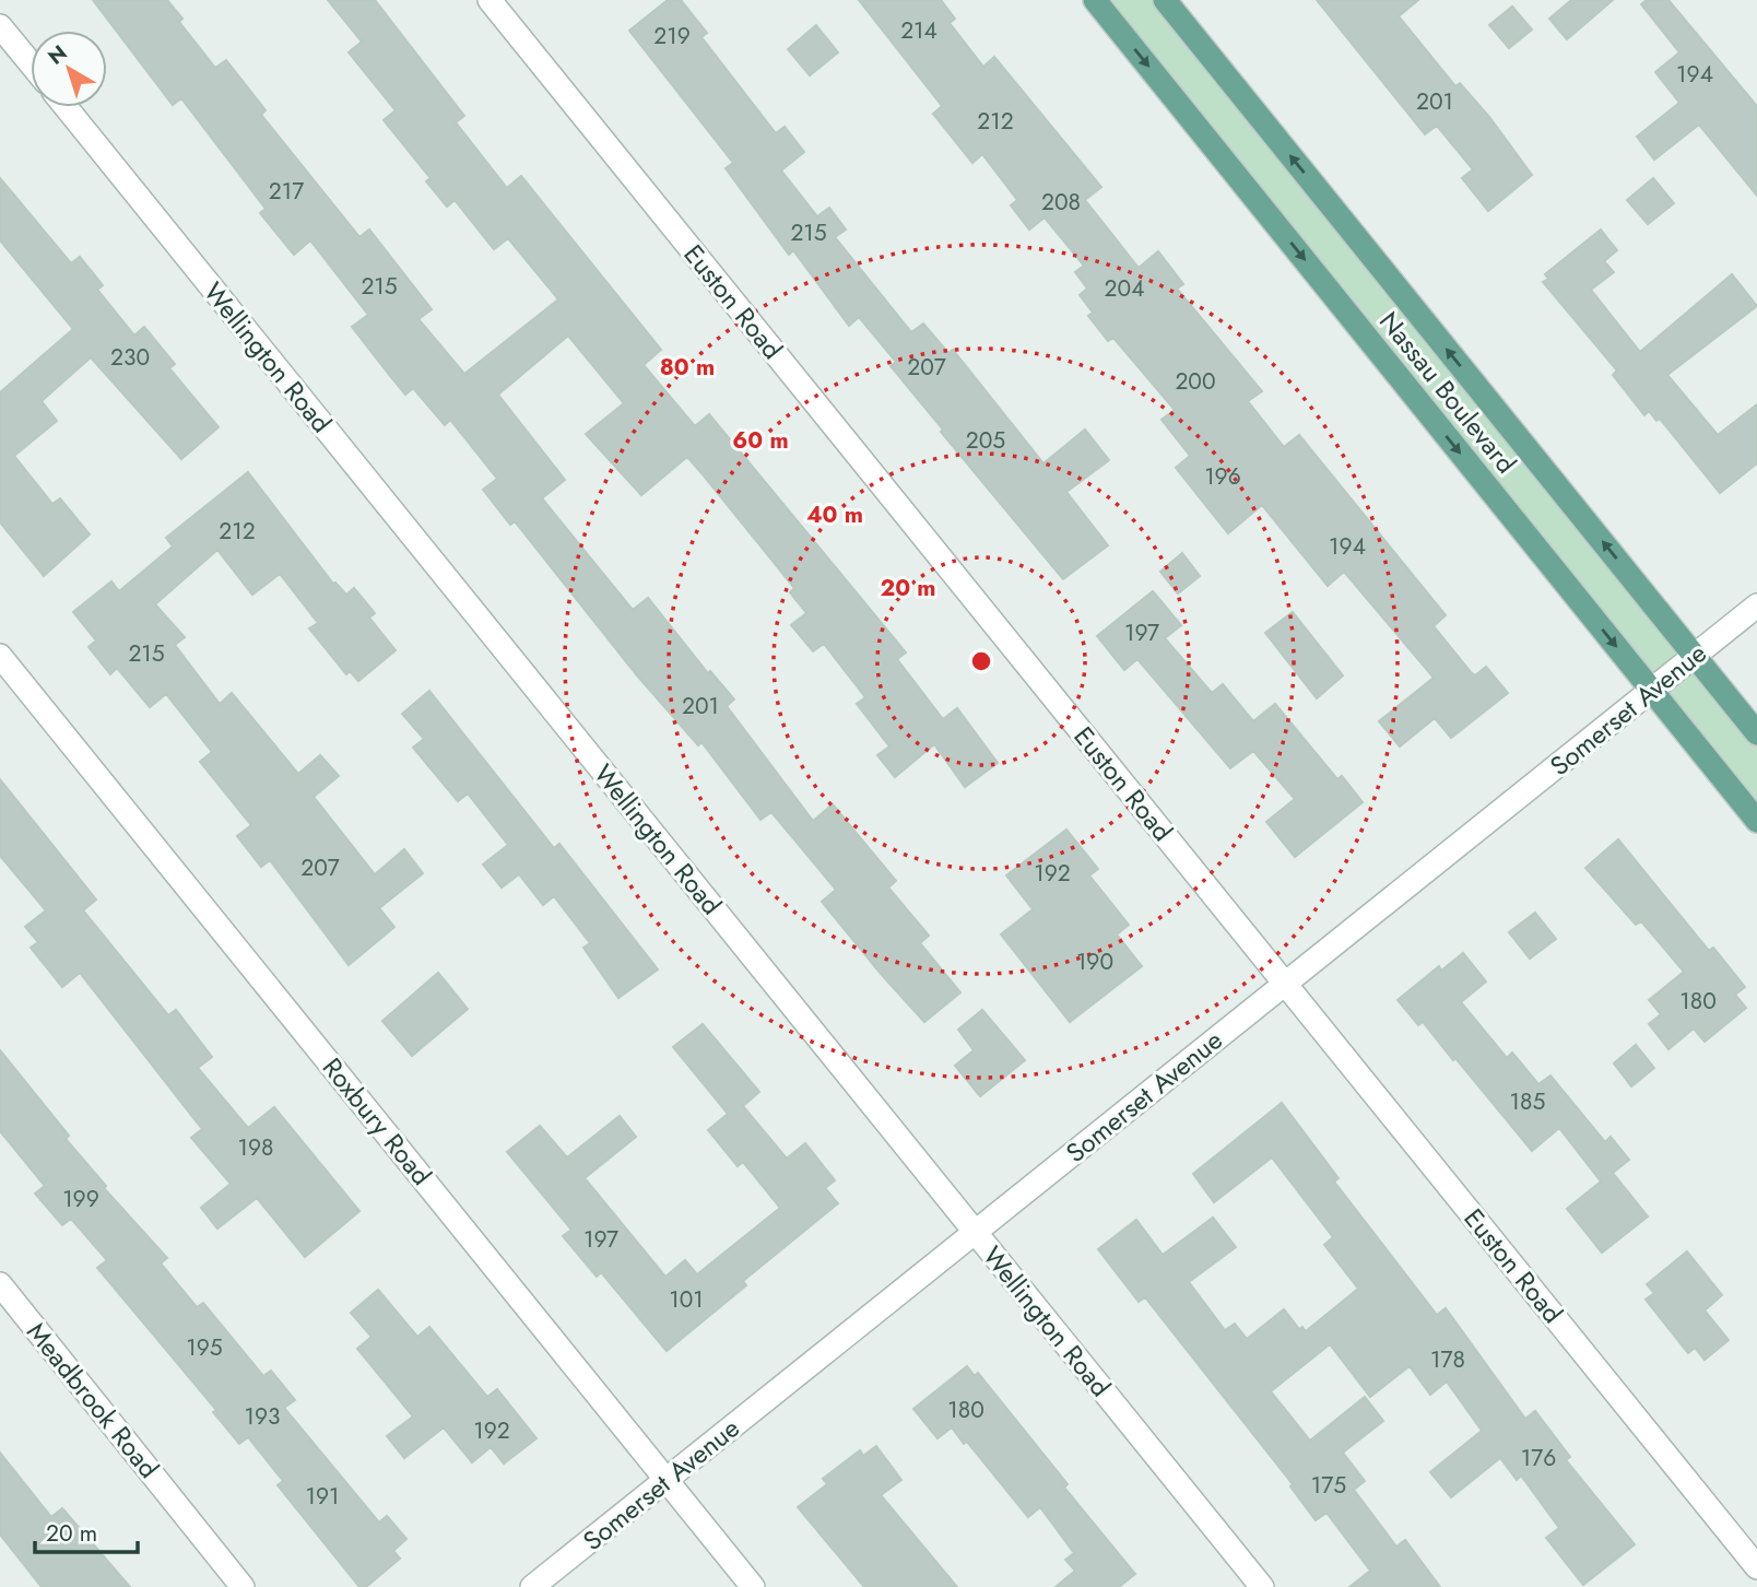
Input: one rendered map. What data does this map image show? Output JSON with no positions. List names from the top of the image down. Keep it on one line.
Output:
{"streets":{"main road":["Nassau Boulevard"],"street":["Euston Road","Wellington Road","Somerset Avenue","Roxbury Road","Meadbrook Road"]},"crossings":[["Euston Road","Somerset Avenue"],["Wellington Road","Somerset Avenue"],["Nassau Boulevard","Somerset Avenue"],["Somerset Avenue","Roxbury Road"]],"house_numbers":["214","219","194","201","212","217","208","215","215","204","230","207","200","205","196","212","194","197","215","201","207","192","190","180","185","198","199","197","101","195","178","180","193","192","176","175","191"],"scale_bar":"20 m","north":"top left","rings":["80 m","60 m","40 m","20 m"]}
